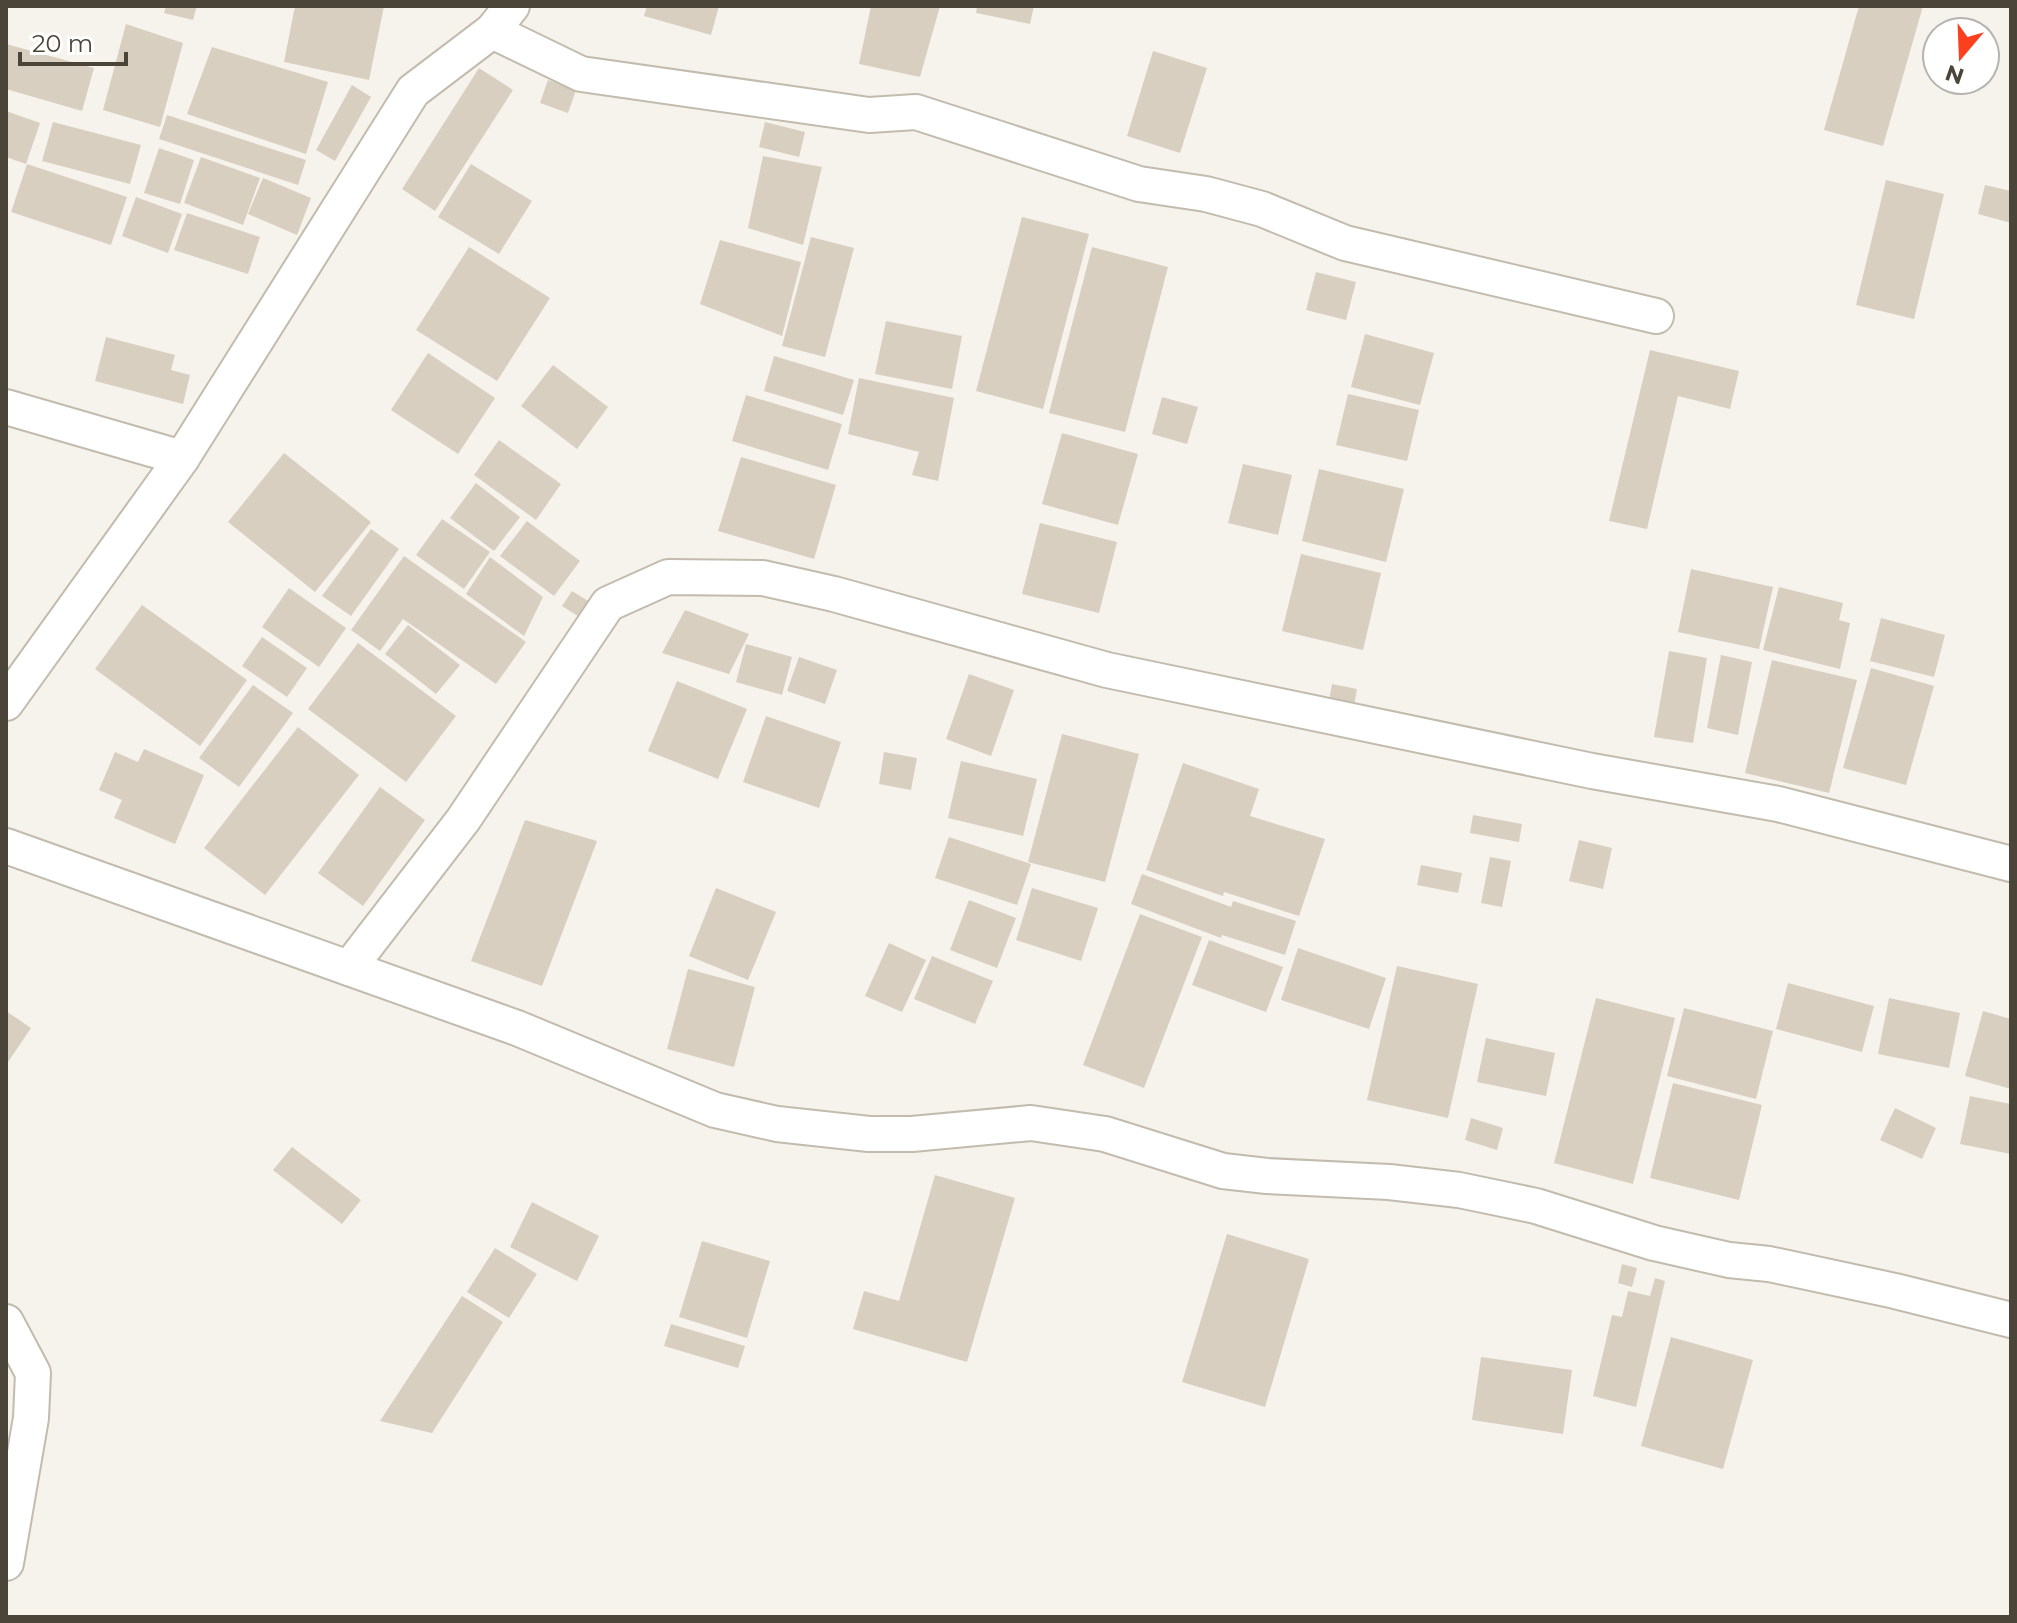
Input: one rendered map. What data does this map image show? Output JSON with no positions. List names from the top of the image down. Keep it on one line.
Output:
{"scale_bar":"20 m","north":"bottom"}
